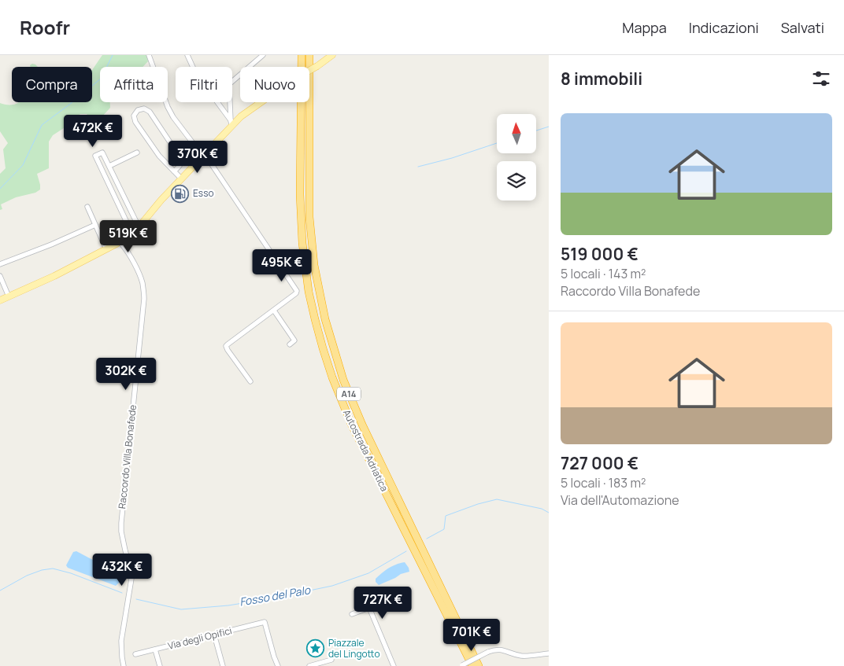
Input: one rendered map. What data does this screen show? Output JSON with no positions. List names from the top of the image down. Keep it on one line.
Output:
{"streets":{"highway":["A14","Autostrada Adriatica"],"street":["Raccordo Villa Bonafede","Via degli Opifici"]},"water":["Fosso del Palo"],"places":{"fuel station":["Esso"],"place":["Piazzale del Lingotto"]},"north":"top","page":{"header":"Roofr","nav":["Mappa","Indicazioni","Salvati"],"heading":"8 immobili","chip":["Compra","Affitta","Filtri","Nuovo"],"list":[{"name":"519 000 €","note":"5 locali · 143 m² · Raccordo Villa Bonafede"},{"name":"727 000 €","note":"5 locali · 183 m² · Via dell'Automazione"}],"price":["472K €","370K €","519K €","495K €","302K €","432K €","727K €","701K €"]}}
